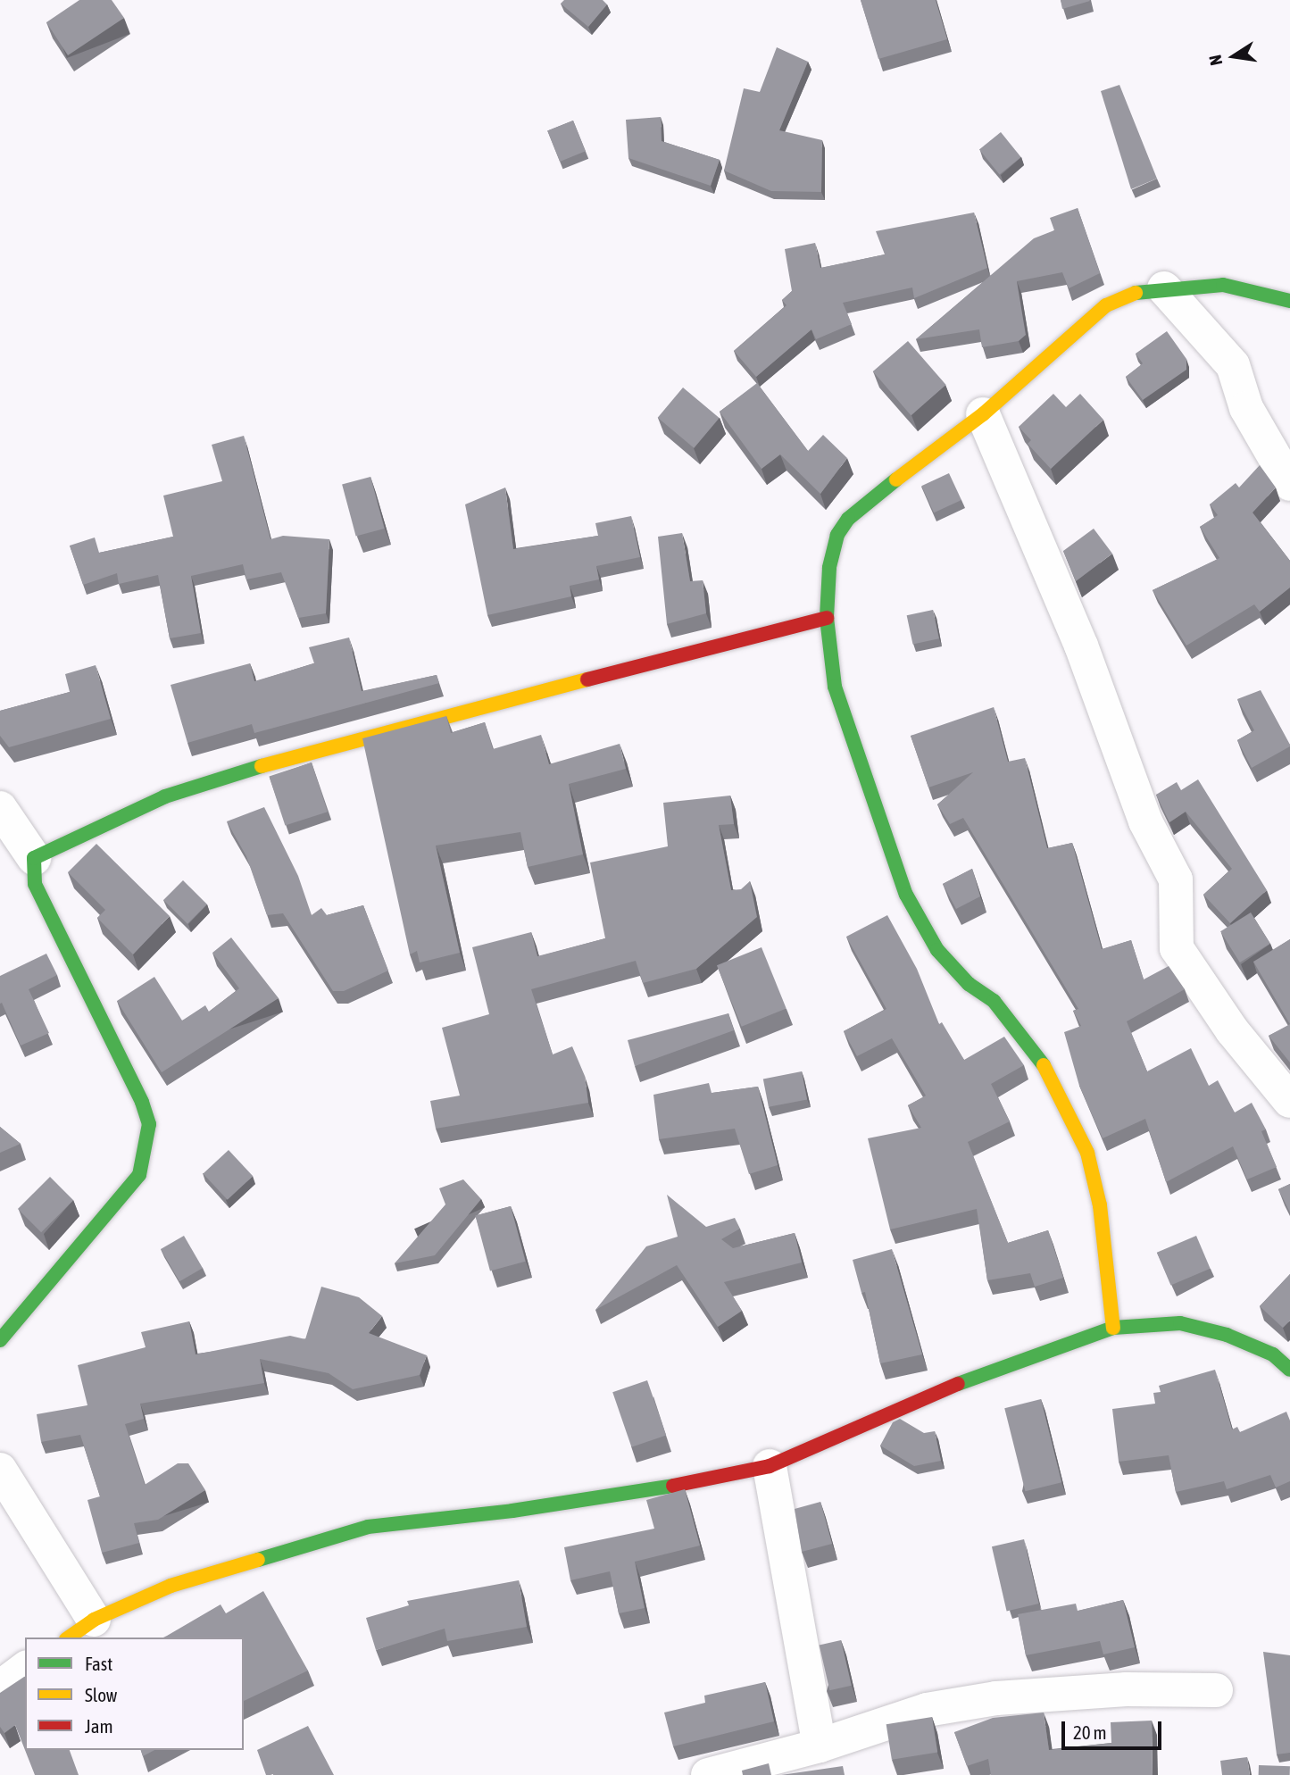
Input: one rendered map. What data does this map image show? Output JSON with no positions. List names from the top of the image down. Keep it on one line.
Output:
{"legend":["Fast","Slow","Jam"],"scale_bar":"20 m","north":"left"}
